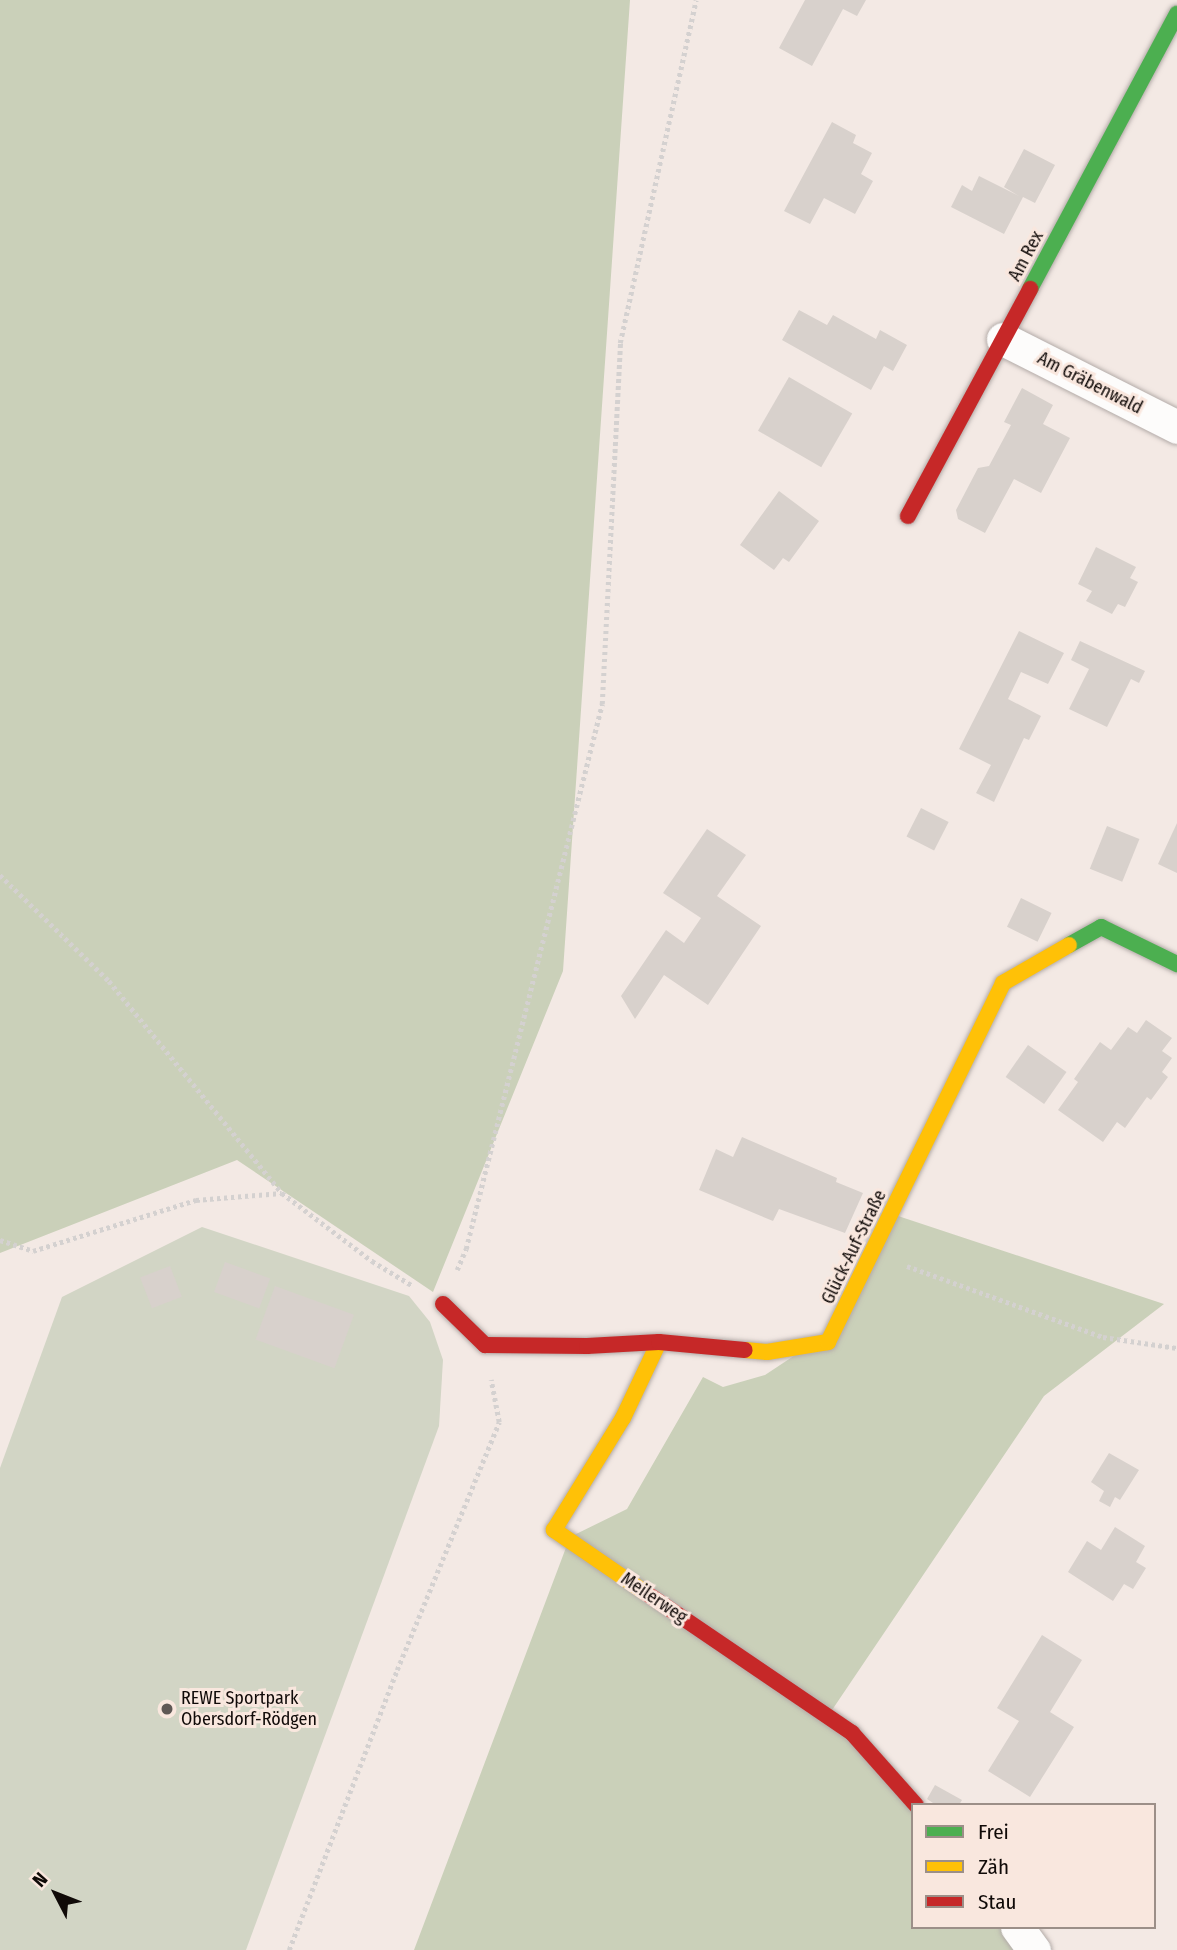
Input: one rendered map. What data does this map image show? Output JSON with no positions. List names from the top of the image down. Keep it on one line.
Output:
{"streets":{"street":["Am Rex","Am Gräbenwald","Glück-Auf-Straße","Meilerweg"]},"crossings":[["Am Rex","Am Gräbenwald"],["Glück-Auf-Straße","Meilerweg"]],"places":["REWE Sportpark Obersdorf-Rödgen"],"legend":["Frei","Zäh","Stau"],"north":"top left"}
